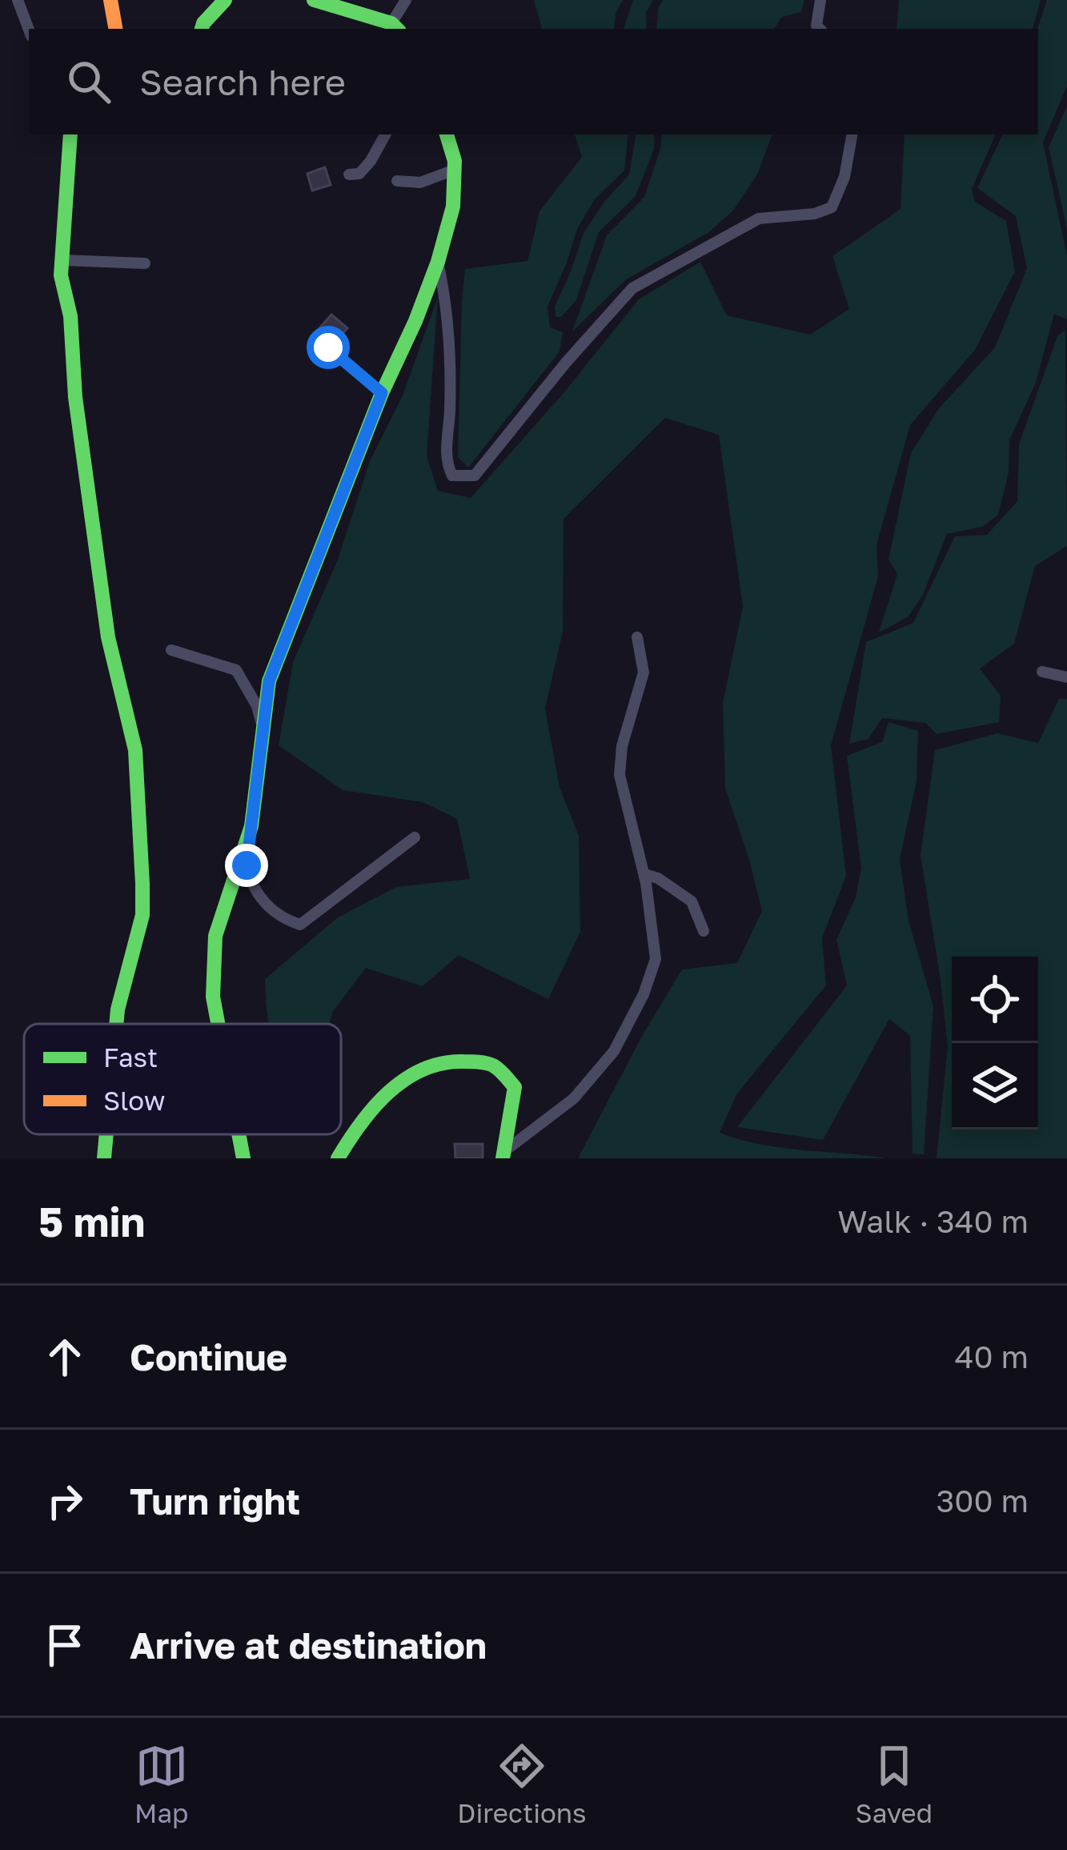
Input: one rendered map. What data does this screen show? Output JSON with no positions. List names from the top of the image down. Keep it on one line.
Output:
{"legend":["Fast","Slow"],"page":{"search":"Search here","heading":["5 min","Walk · 340 m"],"list":[["Continue","40 m"],["Turn right","300 m"],"Arrive at destination"],"nav":["Map","Directions","Saved"]}}
